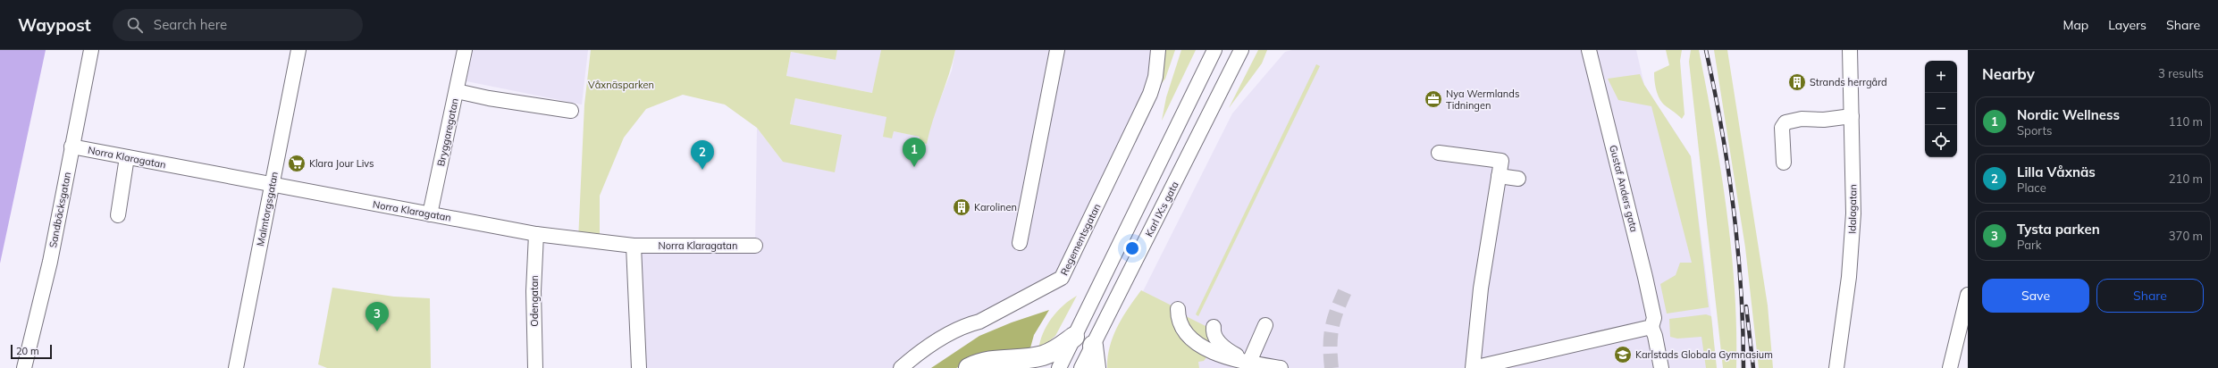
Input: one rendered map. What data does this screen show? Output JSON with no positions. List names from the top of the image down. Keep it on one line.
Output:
{"streets":{"street":["Bryggaregatan","Norra Klaragatan","Gustaf Anders gata","Malmtorgsgatan","Karl IX:s gata","Idalagatan","Sandbäcksgatan","Regementsgatan","Odengatan"]},"crossings":[["Bryggaregatan","Norra Klaragatan"],["Norra Klaragatan","Malmtorgsgatan"],["Norra Klaragatan","Sandbäcksgatan"],["Norra Klaragatan","Odengatan"]],"parks":["Våxnäsparken"],"places":{"building":["Strands herrgård","Karolinen"],"office":["Nya Wermlands Tidningen"],"supermarket":["Klara Jour Livs"],"school or university":["Karlstads Globala Gymnasium"]},"scale_bar":"20 m","page":{"header":"Waypost","search":"Search here","nav":["Map","Layers","Share"],"heading":["Nearby","3 results"],"map_buttons":["+","−"],"list":[{"mark":"1","name":"Nordic Wellness","note":"Sports","value":"110 m"},{"mark":"2","name":"Lilla Våxnäs","note":"Place","value":"210 m"},{"mark":"3","name":"Tysta parken","note":"Park","value":"370 m"}],"pins":["1","2","3"],"buttons":["Save","Share"],"scale":"20 m"}}
